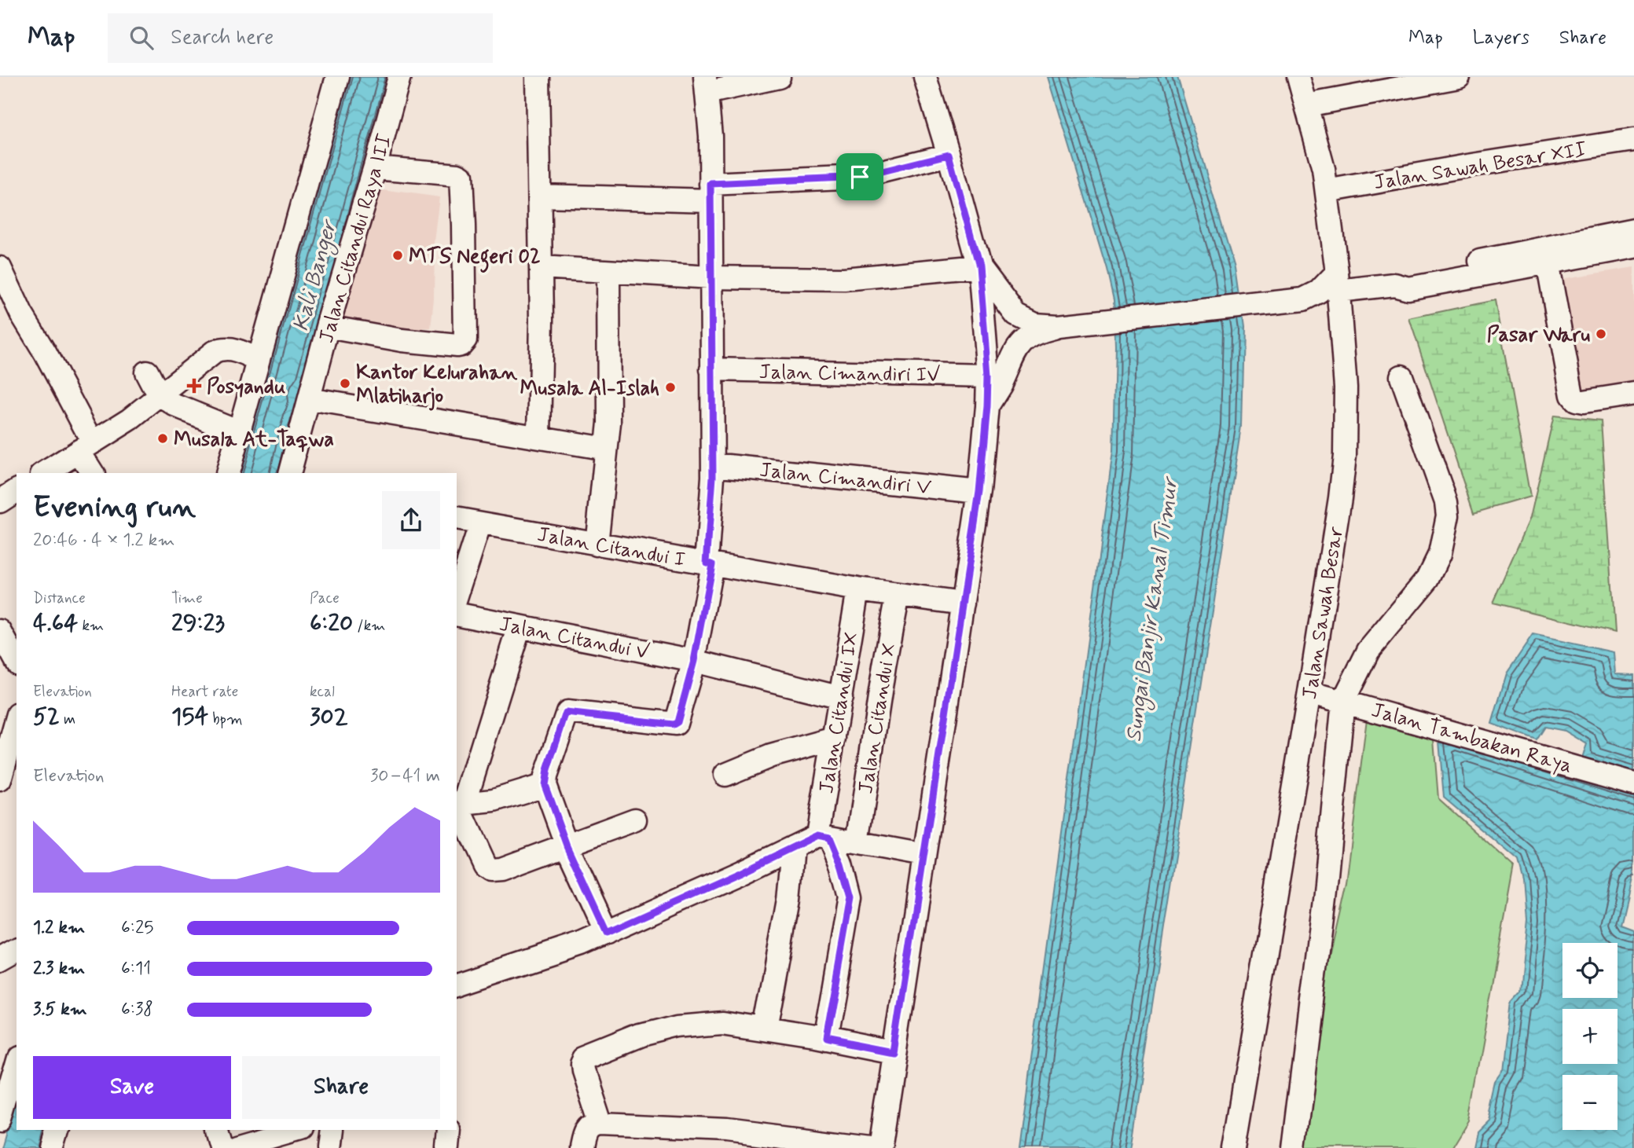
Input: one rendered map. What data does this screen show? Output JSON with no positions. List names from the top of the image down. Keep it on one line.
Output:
{"streets":{"street":["Jalan Sawah Besar XII","Jalan Citandui Raya III","Jalan Cimandiri IV","Jalan Cimandiri V","Jalan Citandui I","Jalan Sawah Besar","Jalan Citandui V","Jalan Citandui IX","Jalan Citandui X","Jalan Tambakan Raya"]},"crossings":[["Jalan Sawah Besar XII","Jalan Sawah Besar"],["Jalan Citandui I","Jalan Citandui IX"],["Jalan Citandui I","Jalan Citandui X"],["Jalan Sawah Besar","Jalan Tambakan Raya"],["Jalan Citandui V","Jalan Citandui IX"]],"water":["Kali Banger","Sungai Banjir Kanal Timur"],"places":{"other":["MTS Negeri 02","Pasar Waru","Kantor Kelurahan Mlatiharjo","Musala Al-Islah","Musala At-Taqwa"],"health":["Posyandu"]},"page":{"header":"Map","search":"Search here","nav":["Map","Layers","Share"],"heading":["Evening run","20:46 · 4 × 1.2 km"],"stats":[["Distance","4.64 km"],["Time","29:23"],["Pace","6:20 /km"],["Elevation","52 m"],["Heart rate","154 bpm"],["kcal","302"]],"chart":["Elevation","30–41 m"],"list":[{"name":"1.2 km","note":"6:25"},{"name":"2.3 km","note":"6:11"},{"name":"3.5 km","note":"6:38"}],"map_buttons":["+","−"],"buttons":["Save","Share"]}}
